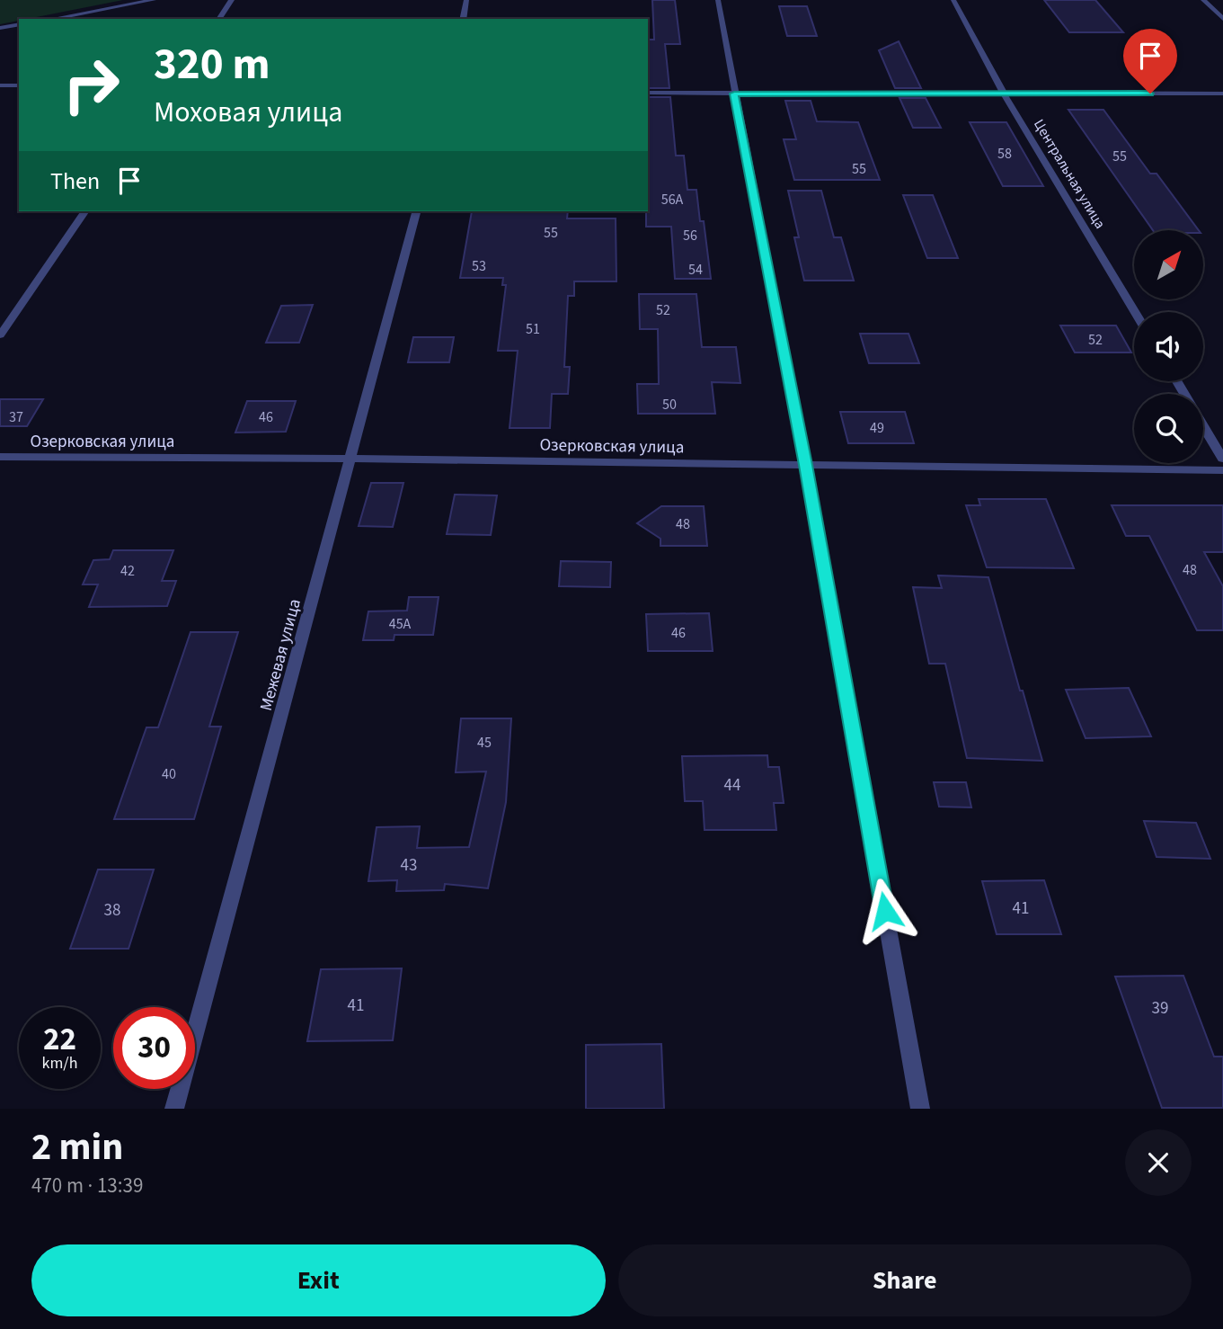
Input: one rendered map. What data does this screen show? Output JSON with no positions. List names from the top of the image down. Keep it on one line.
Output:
{"streets":{"street":["Центральная улица","Озерковская улица","Межевая улица"]},"crossings":[["Озерковская улица","Межевая улица"]],"house_numbers":["58","55","55","56А","55","56","53","54","52","51","52","50","37","46","49","48","48","42","45А","46","45","40","44","43","41","38","41","39"],"north":"top right","page":{"turn":["320 m","Моховая улица"],"then":"Then","speed":"22 km/h","limit":"30","heading":["2 min","470 m · 13:39"],"buttons":["Exit","Share"]}}
